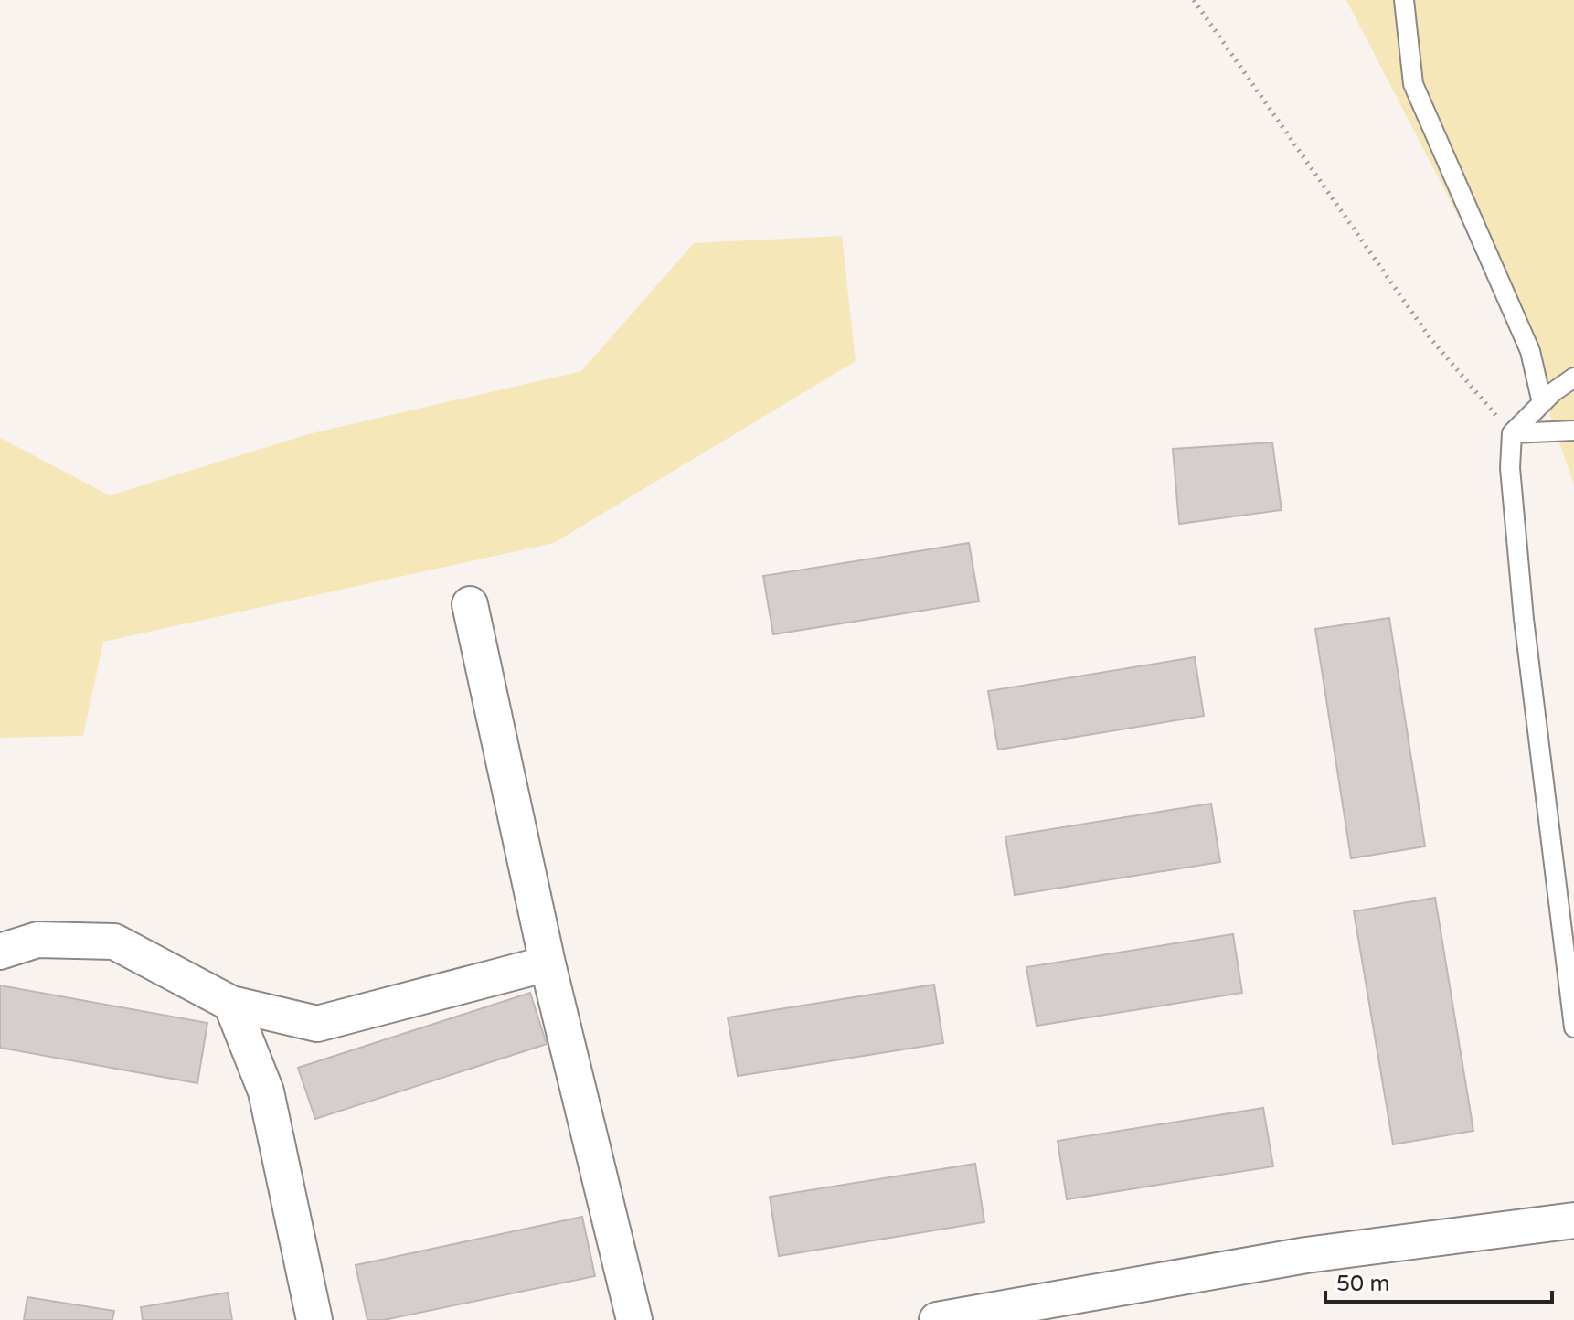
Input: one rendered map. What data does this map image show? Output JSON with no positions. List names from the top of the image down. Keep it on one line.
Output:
{"scale_bar":"50 m"}
